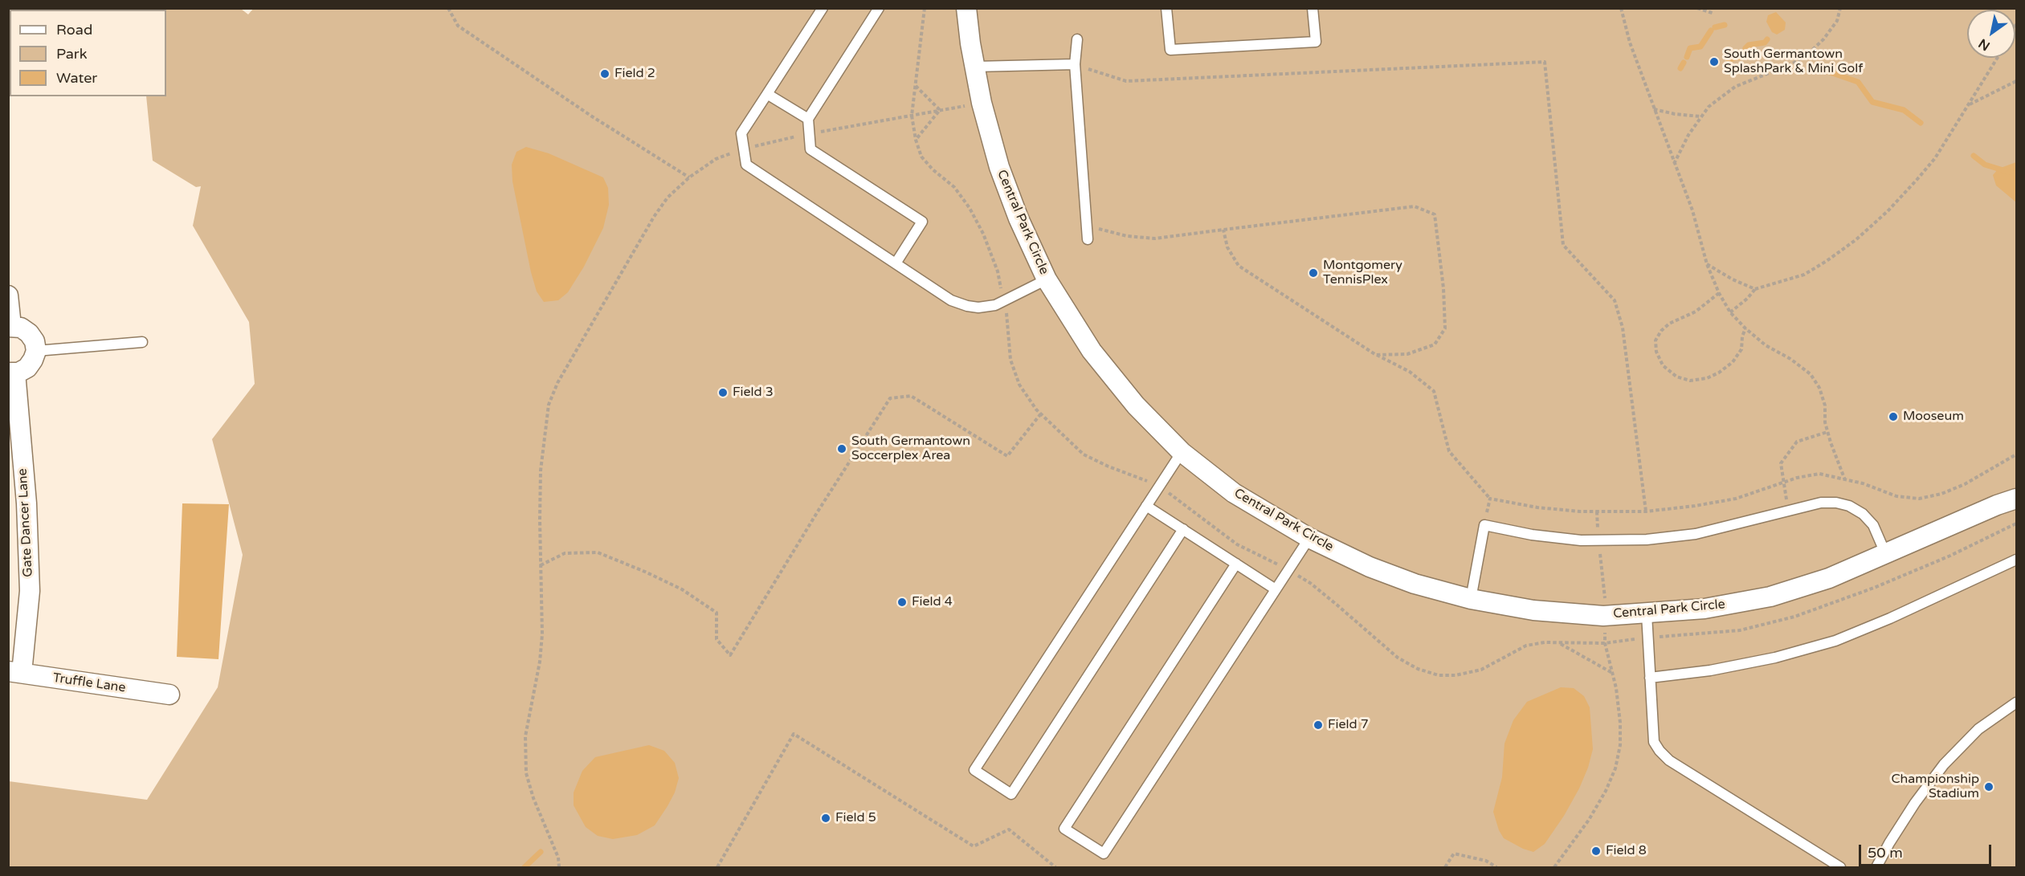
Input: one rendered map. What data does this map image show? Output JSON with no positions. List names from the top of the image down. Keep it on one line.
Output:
{"streets":{"street":["Central Park Circle","Gate Dancer Lane","Truffle Lane"]},"crossings":[["Gate Dancer Lane","Truffle Lane"]],"places":["South Germantown SplashPark & Mini Golf","Field 2","Montgomery TennisPlex","Field 3","Mooseum","South Germantown Soccerplex Area","Field 4","Field 7","Championship Stadium","Field 5","Field 8"],"legend":["Road","Park","Water"],"scale_bar":"50 m","north":"bottom left"}
